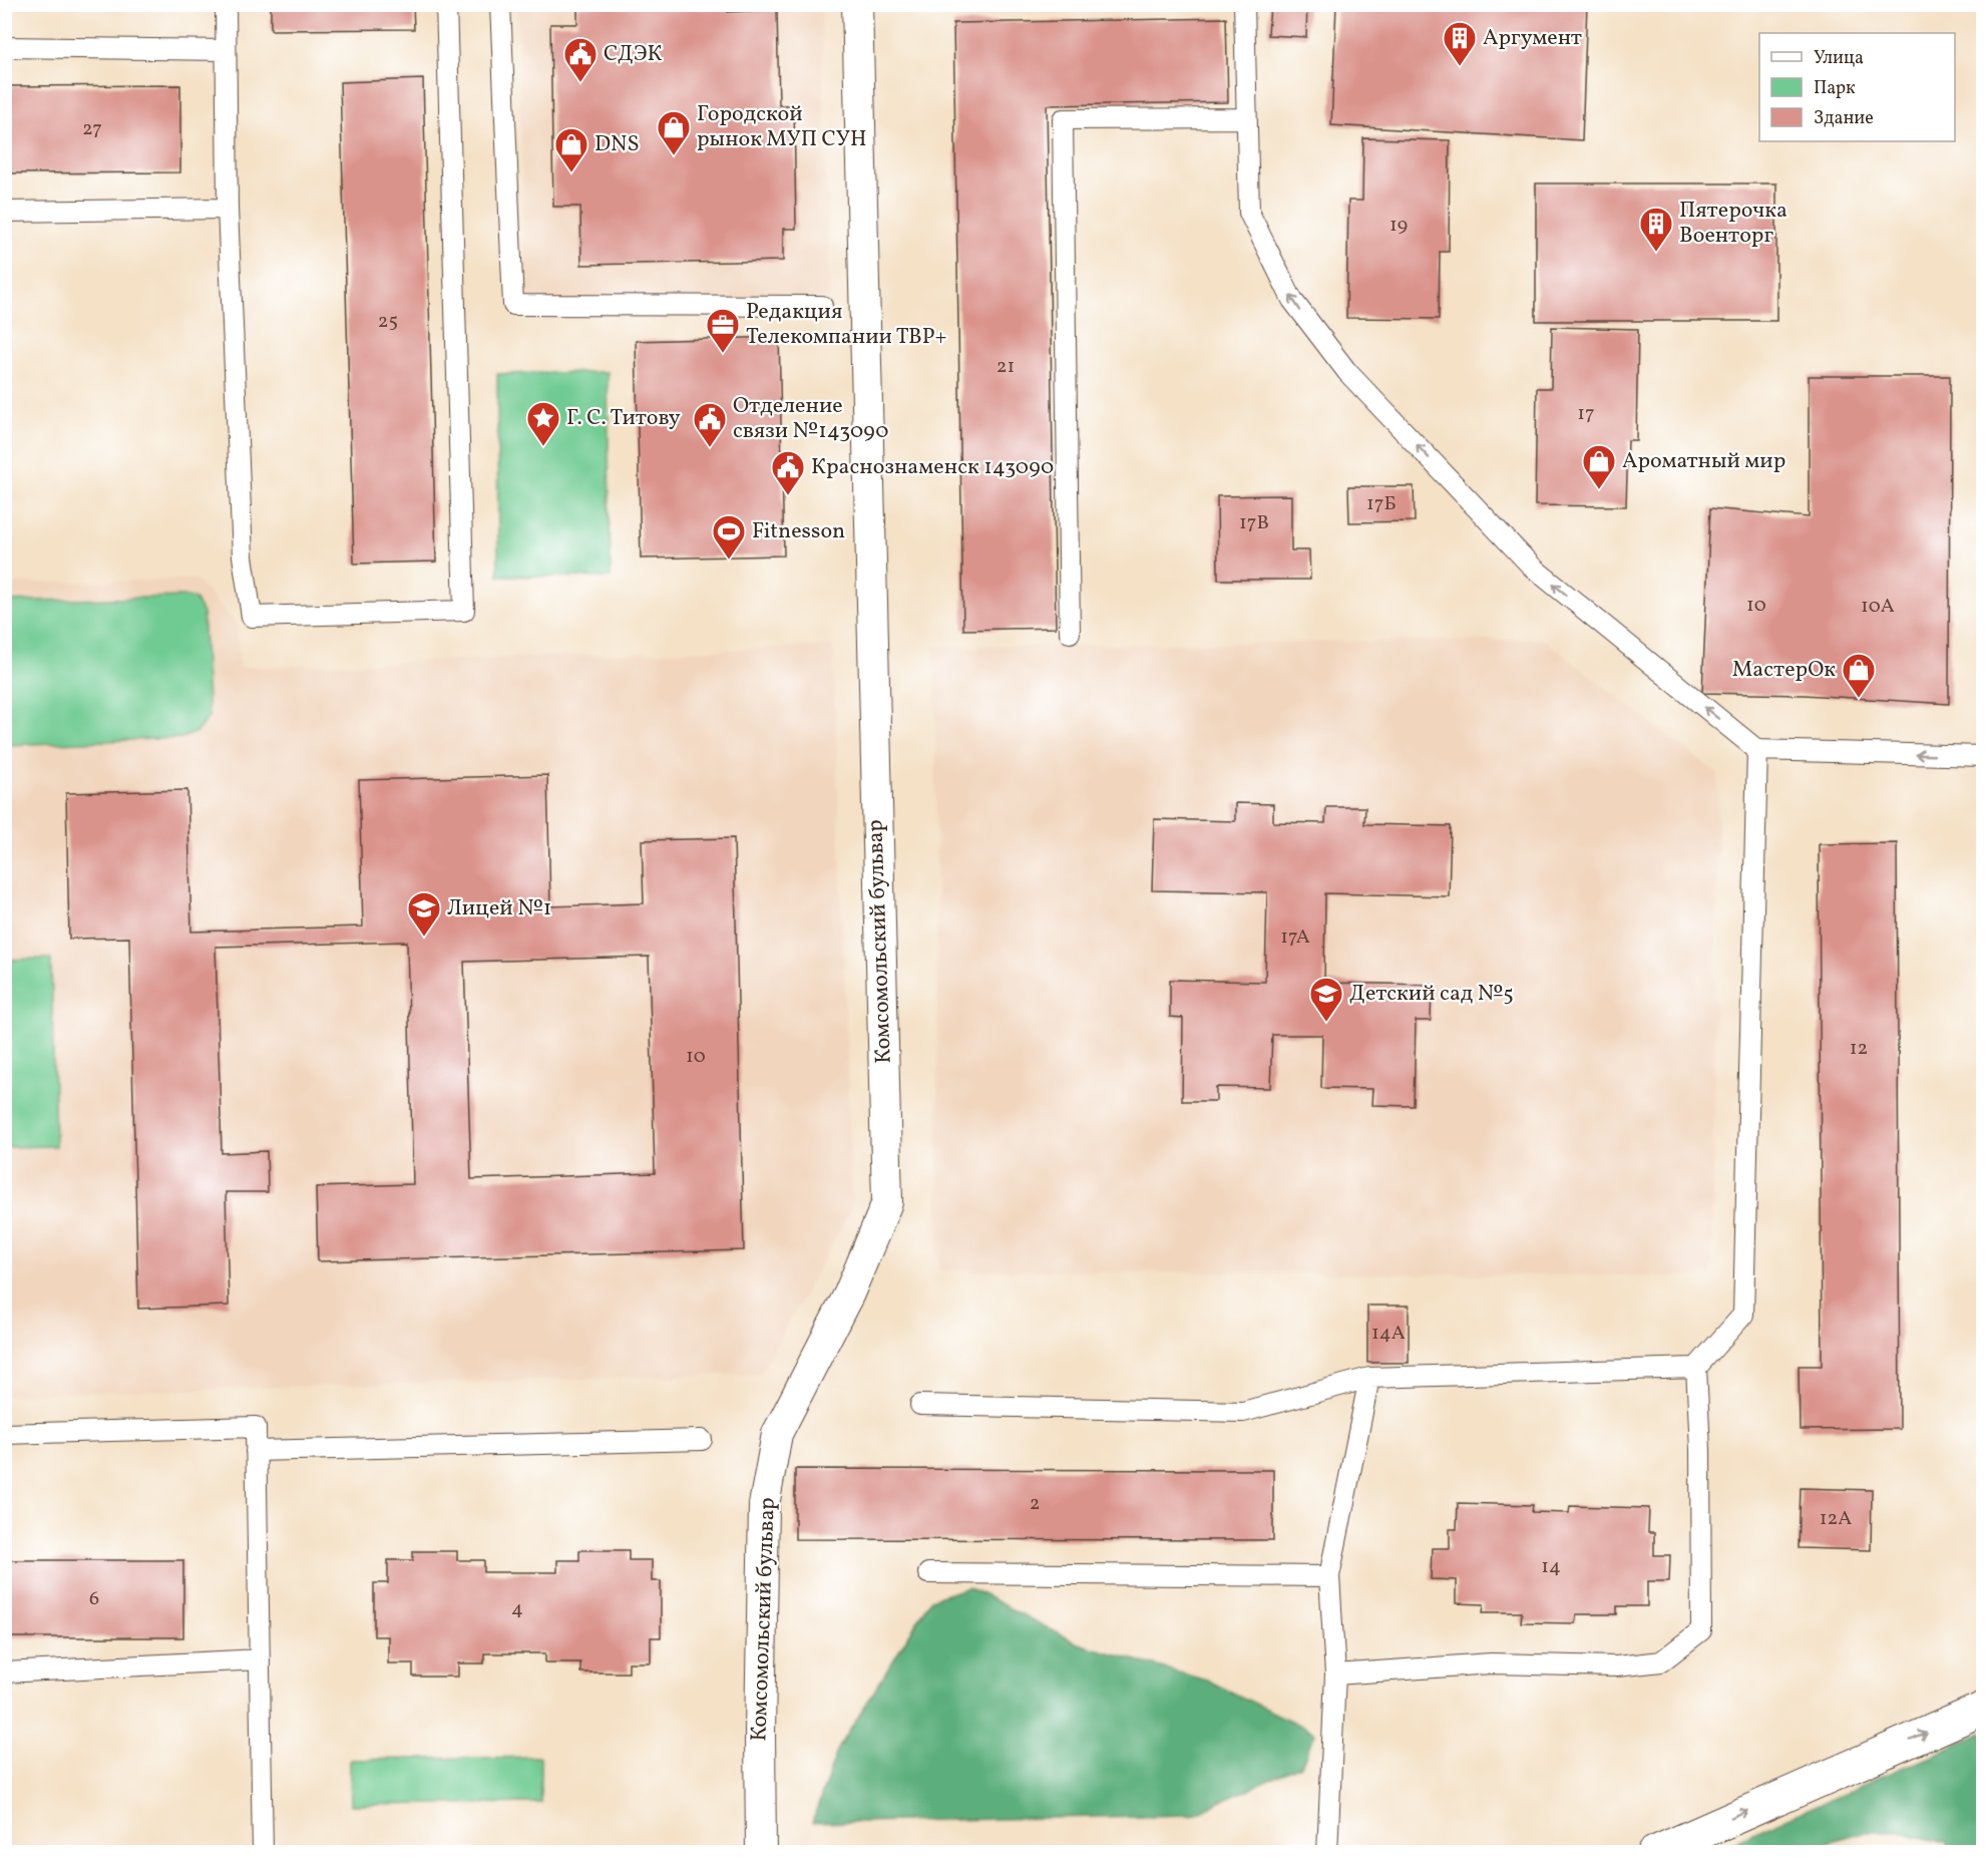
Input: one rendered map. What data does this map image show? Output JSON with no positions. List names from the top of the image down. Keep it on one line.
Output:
{"streets":{"street":["Комсомольский бульвар"]},"places":{"building":["Аргумент","Пятерочка Военторг"],"public building":["СДЭК","Отделение связи №143090","Краснознаменск 143090"],"shop":["Городской рынок МУП СУН","DNS","Ароматный мир","МастерОк"],"office":["Редакция Телекомпании ТВР+"],"place":["Г. С. Титову"],"sports":["Fitnesson"],"school or university":["Лицей №1","Детский сад №5"]},"house_numbers":["27","19","25","21","17","17Б","17В","10","10А","17А","12","10","14А","2","12А","14","6","4"],"legend":["Улица","Парк","Здание"]}
